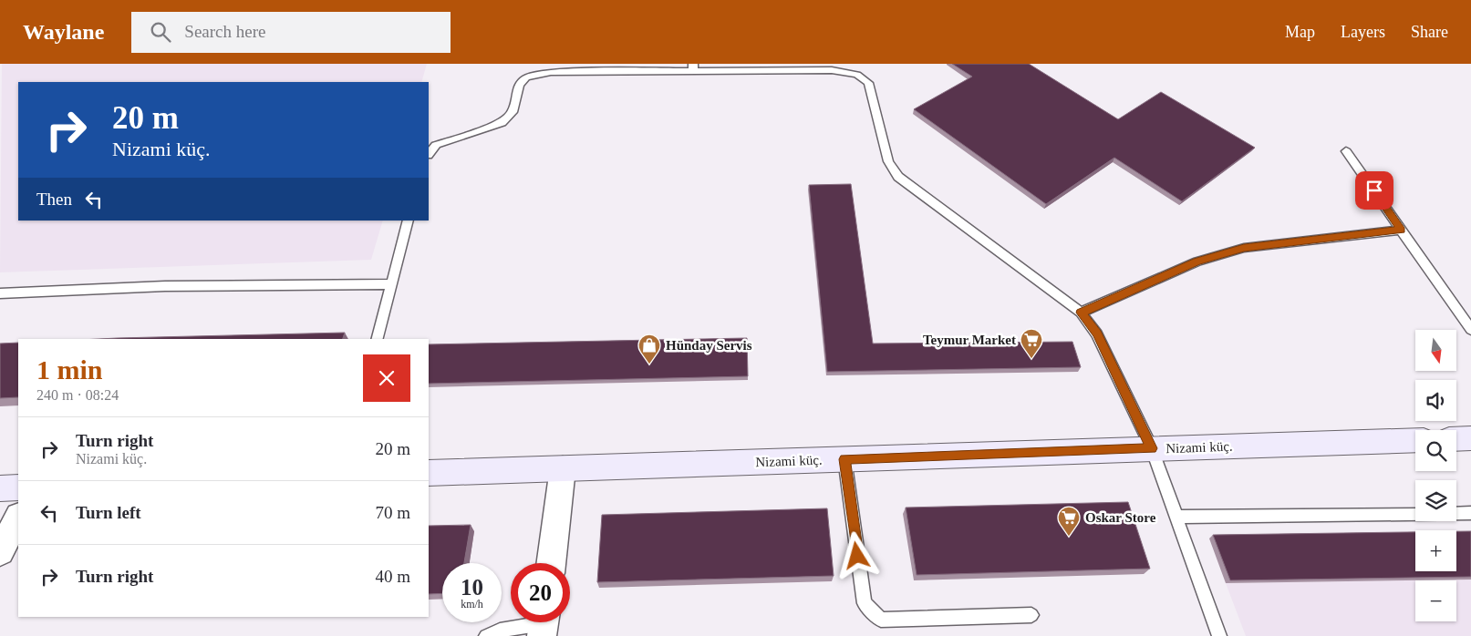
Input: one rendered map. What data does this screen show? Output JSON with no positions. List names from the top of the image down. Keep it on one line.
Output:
{"streets":{"main road":["Nizami küç."]},"places":{"supermarket":["Teymur Market","Oskar Store"],"shop":["Hünday Servis"]},"north":"bottom","page":{"header":"Waylane","search":"Search here","nav":["Map","Layers","Share"],"turn":["20 m","Nizami küç."],"then":"Then","map_buttons":["+","−"],"heading":["1 min","240 m · 08:24"],"list":[{"name":"Turn right","note":"Nizami küç.","value":"20 m"},{"name":"Turn left","value":"70 m"},{"name":"Turn right","value":"40 m"}],"speed":"10 km/h","limit":"20"}}
